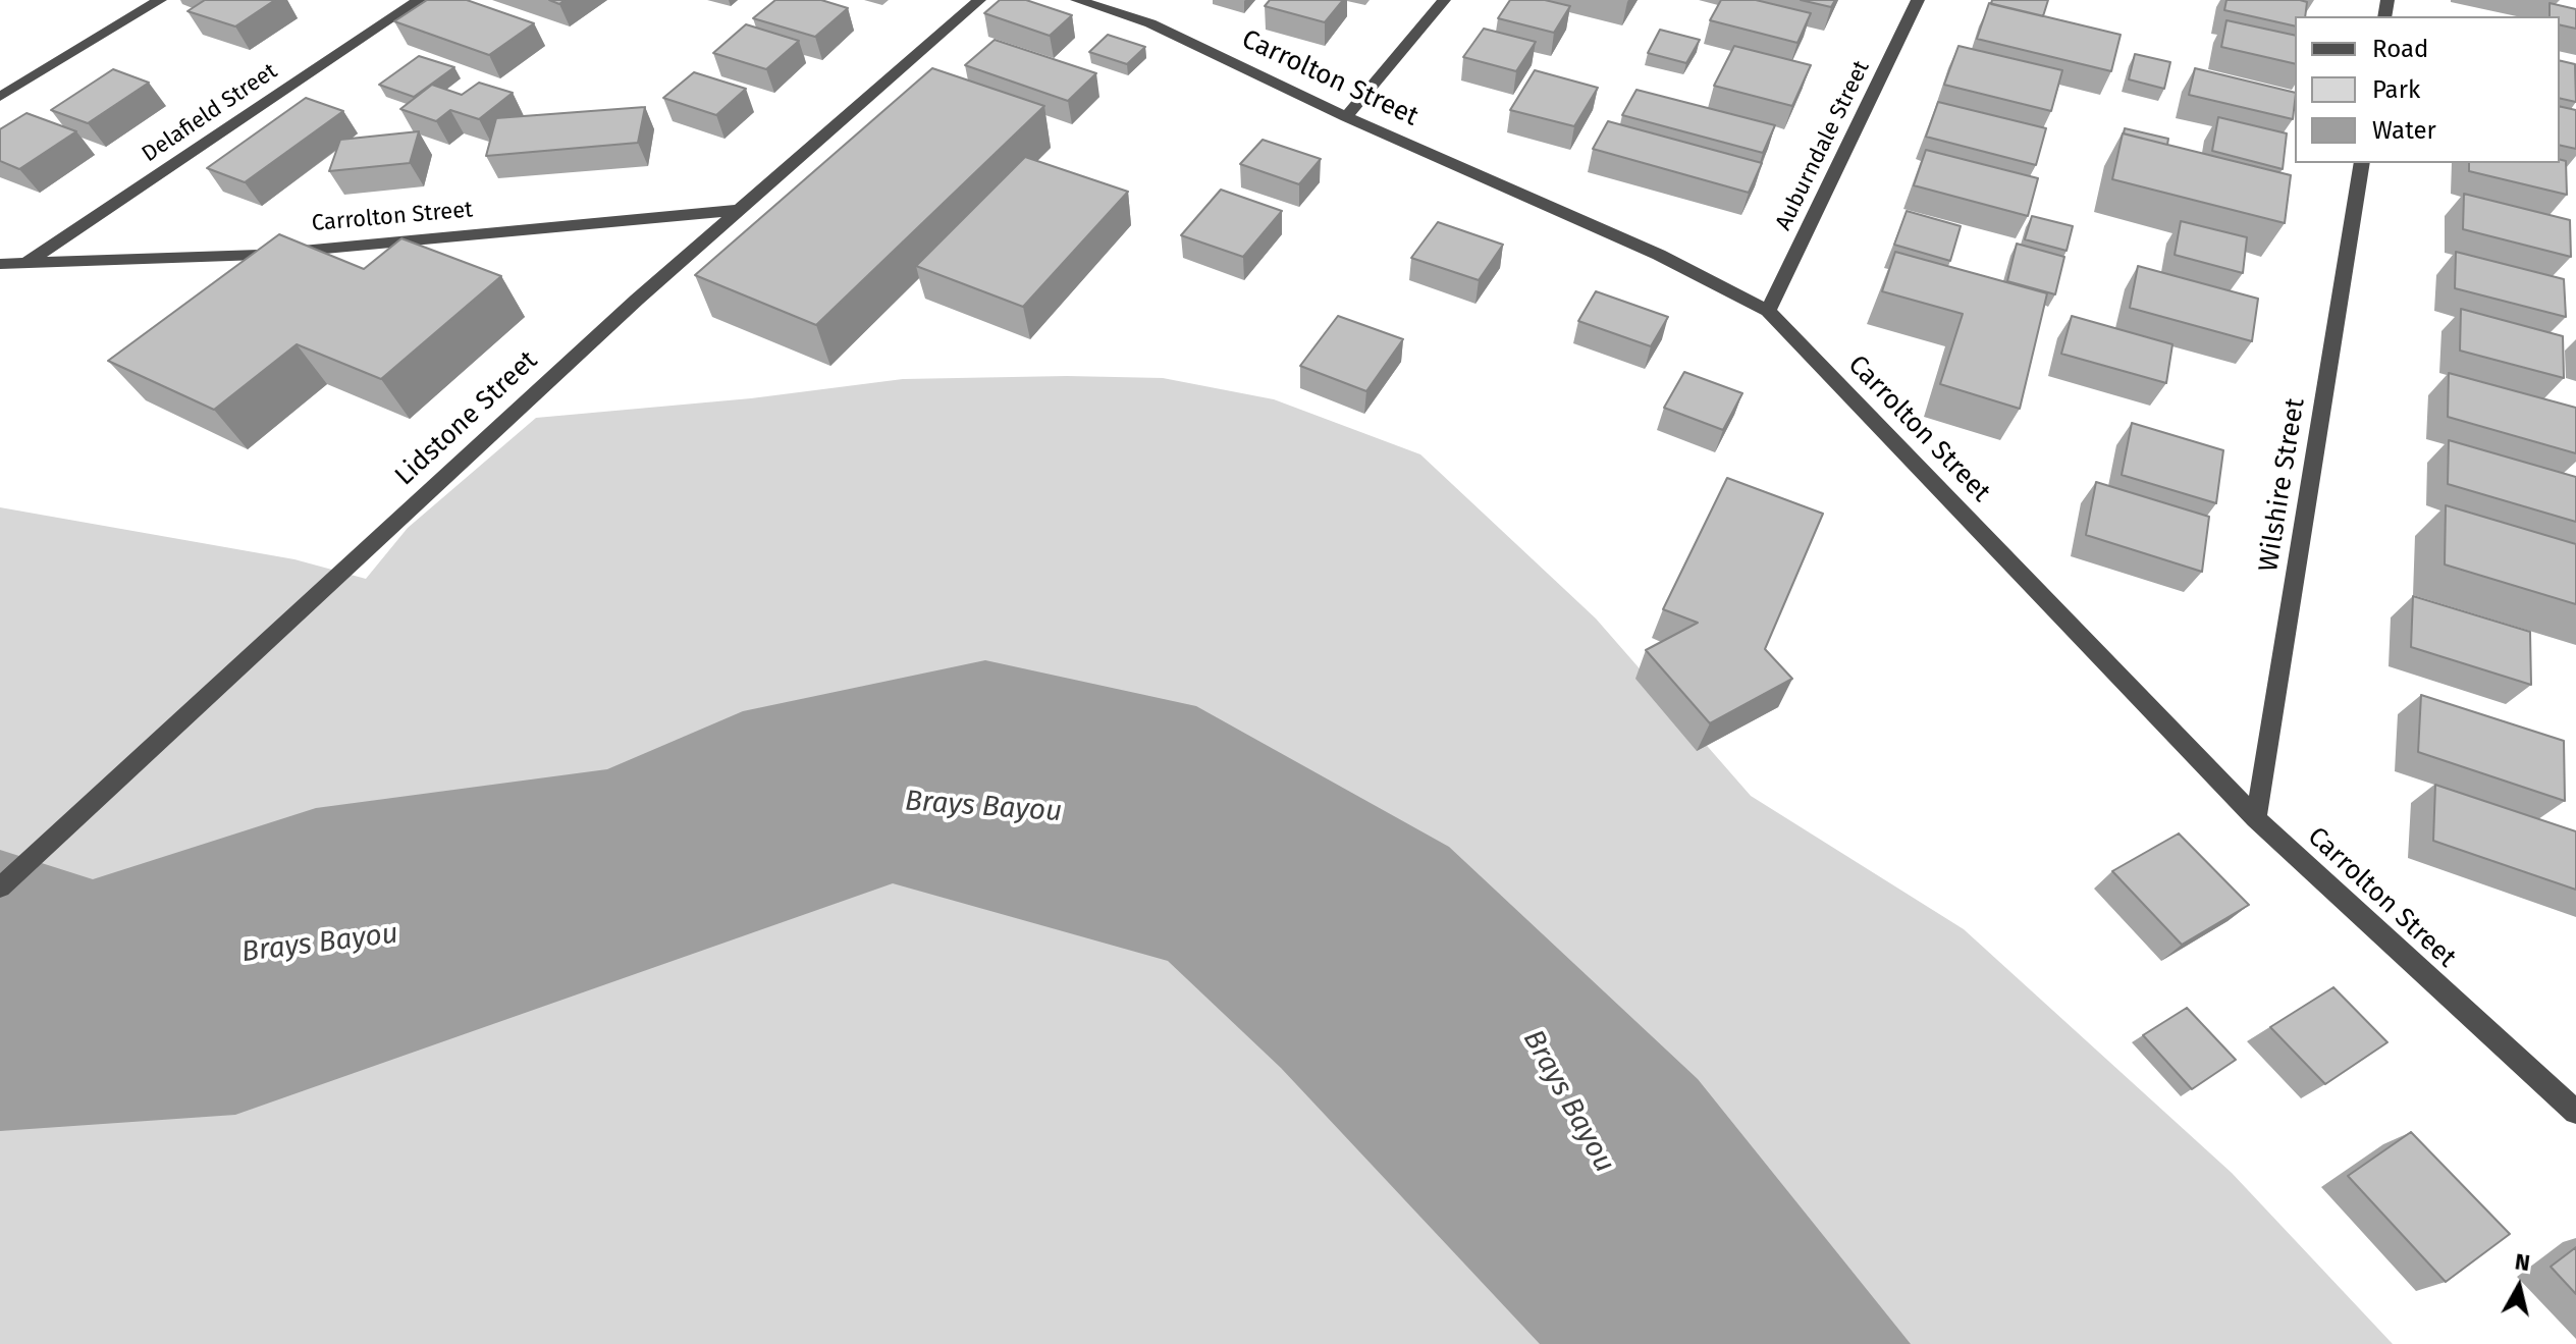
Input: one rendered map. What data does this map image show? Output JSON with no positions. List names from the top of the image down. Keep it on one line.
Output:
{"streets":{"street":["Carrolton Street","Delafield Street","Auburndale Street","Lidstone Street","Wilshire Street"]},"crossings":[["Carrolton Street","Delafield Street"],["Carrolton Street","Auburndale Street"],["Carrolton Street","Lidstone Street"],["Carrolton Street","Wilshire Street"]],"water":["Brays Bayou"],"legend":["Road","Park","Water"],"north":"top"}
